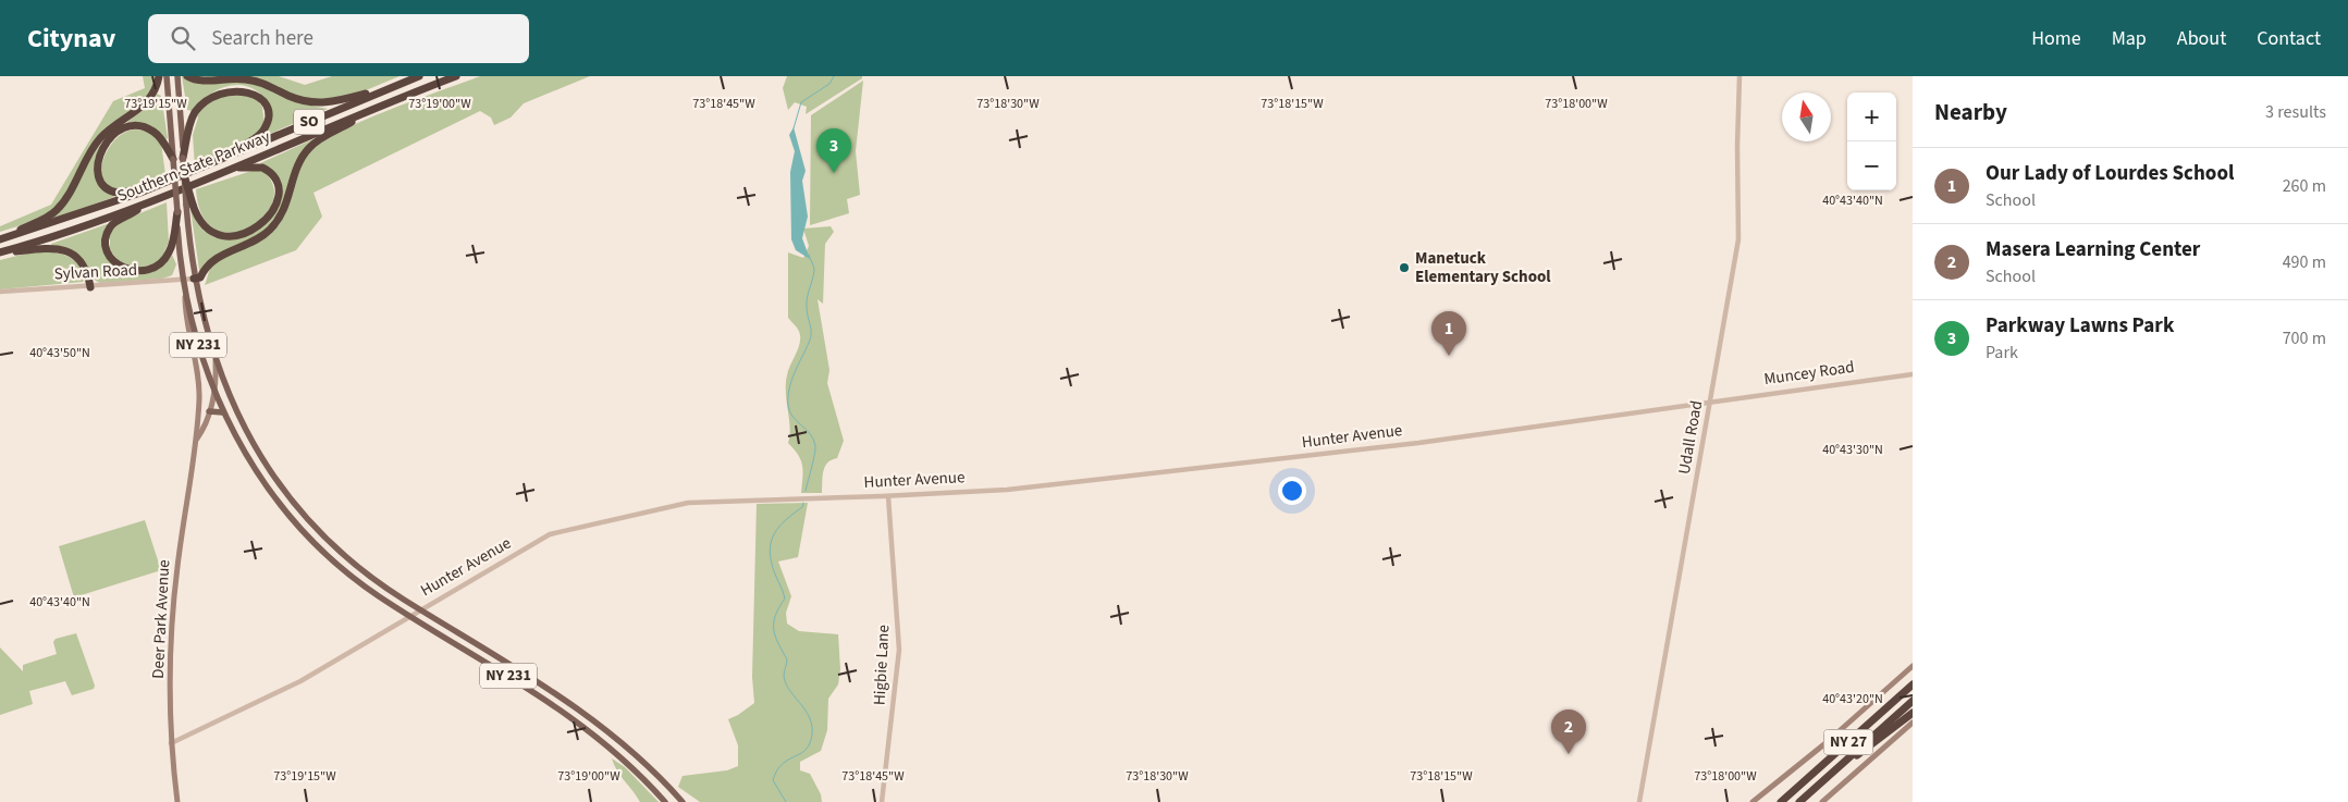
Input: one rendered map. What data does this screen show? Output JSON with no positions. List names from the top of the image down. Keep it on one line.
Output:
{"streets":{"highway":["SO","Southern State Parkway","NY 27"],"main road":["NY 231","Deer Park Avenue"],"street":["Sylvan Road","Muncey Road","Hunter Avenue","Udall Road","Higbie Lane"]},"crossings":[["Sylvan Road","Deer Park Avenue"],["NY 231","Hunter Avenue"],["NY 231","Deer Park Avenue"],["Muncey Road","Hunter Avenue"],["Muncey Road","Udall Road"],["Hunter Avenue","Udall Road"],["Hunter Avenue","Deer Park Avenue"],["Hunter Avenue","Higbie Lane"]],"places":["Manetuck Elementary School"],"north":"top","page":{"header":"Citynav","search":"Search here","nav":["Home","Map","About","Contact"],"heading":["Nearby","3 results"],"map_buttons":["+","−"],"pins":["3","1","2"],"list":[{"mark":"1","name":"Our Lady of Lourdes School","note":"School","value":"260 m"},{"mark":"2","name":"Masera Learning Center","note":"School","value":"490 m"},{"mark":"3","name":"Parkway Lawns Park","note":"Park","value":"700 m"}]},"coordinates":["73°19'15\"W","73°19'00\"W","73°18'45\"W","73°18'30\"W","73°18'15\"W","73°18'00\"W","40°43'40\"N","40°43'50\"N","40°43'30\"N","40°43'20\"N"]}
